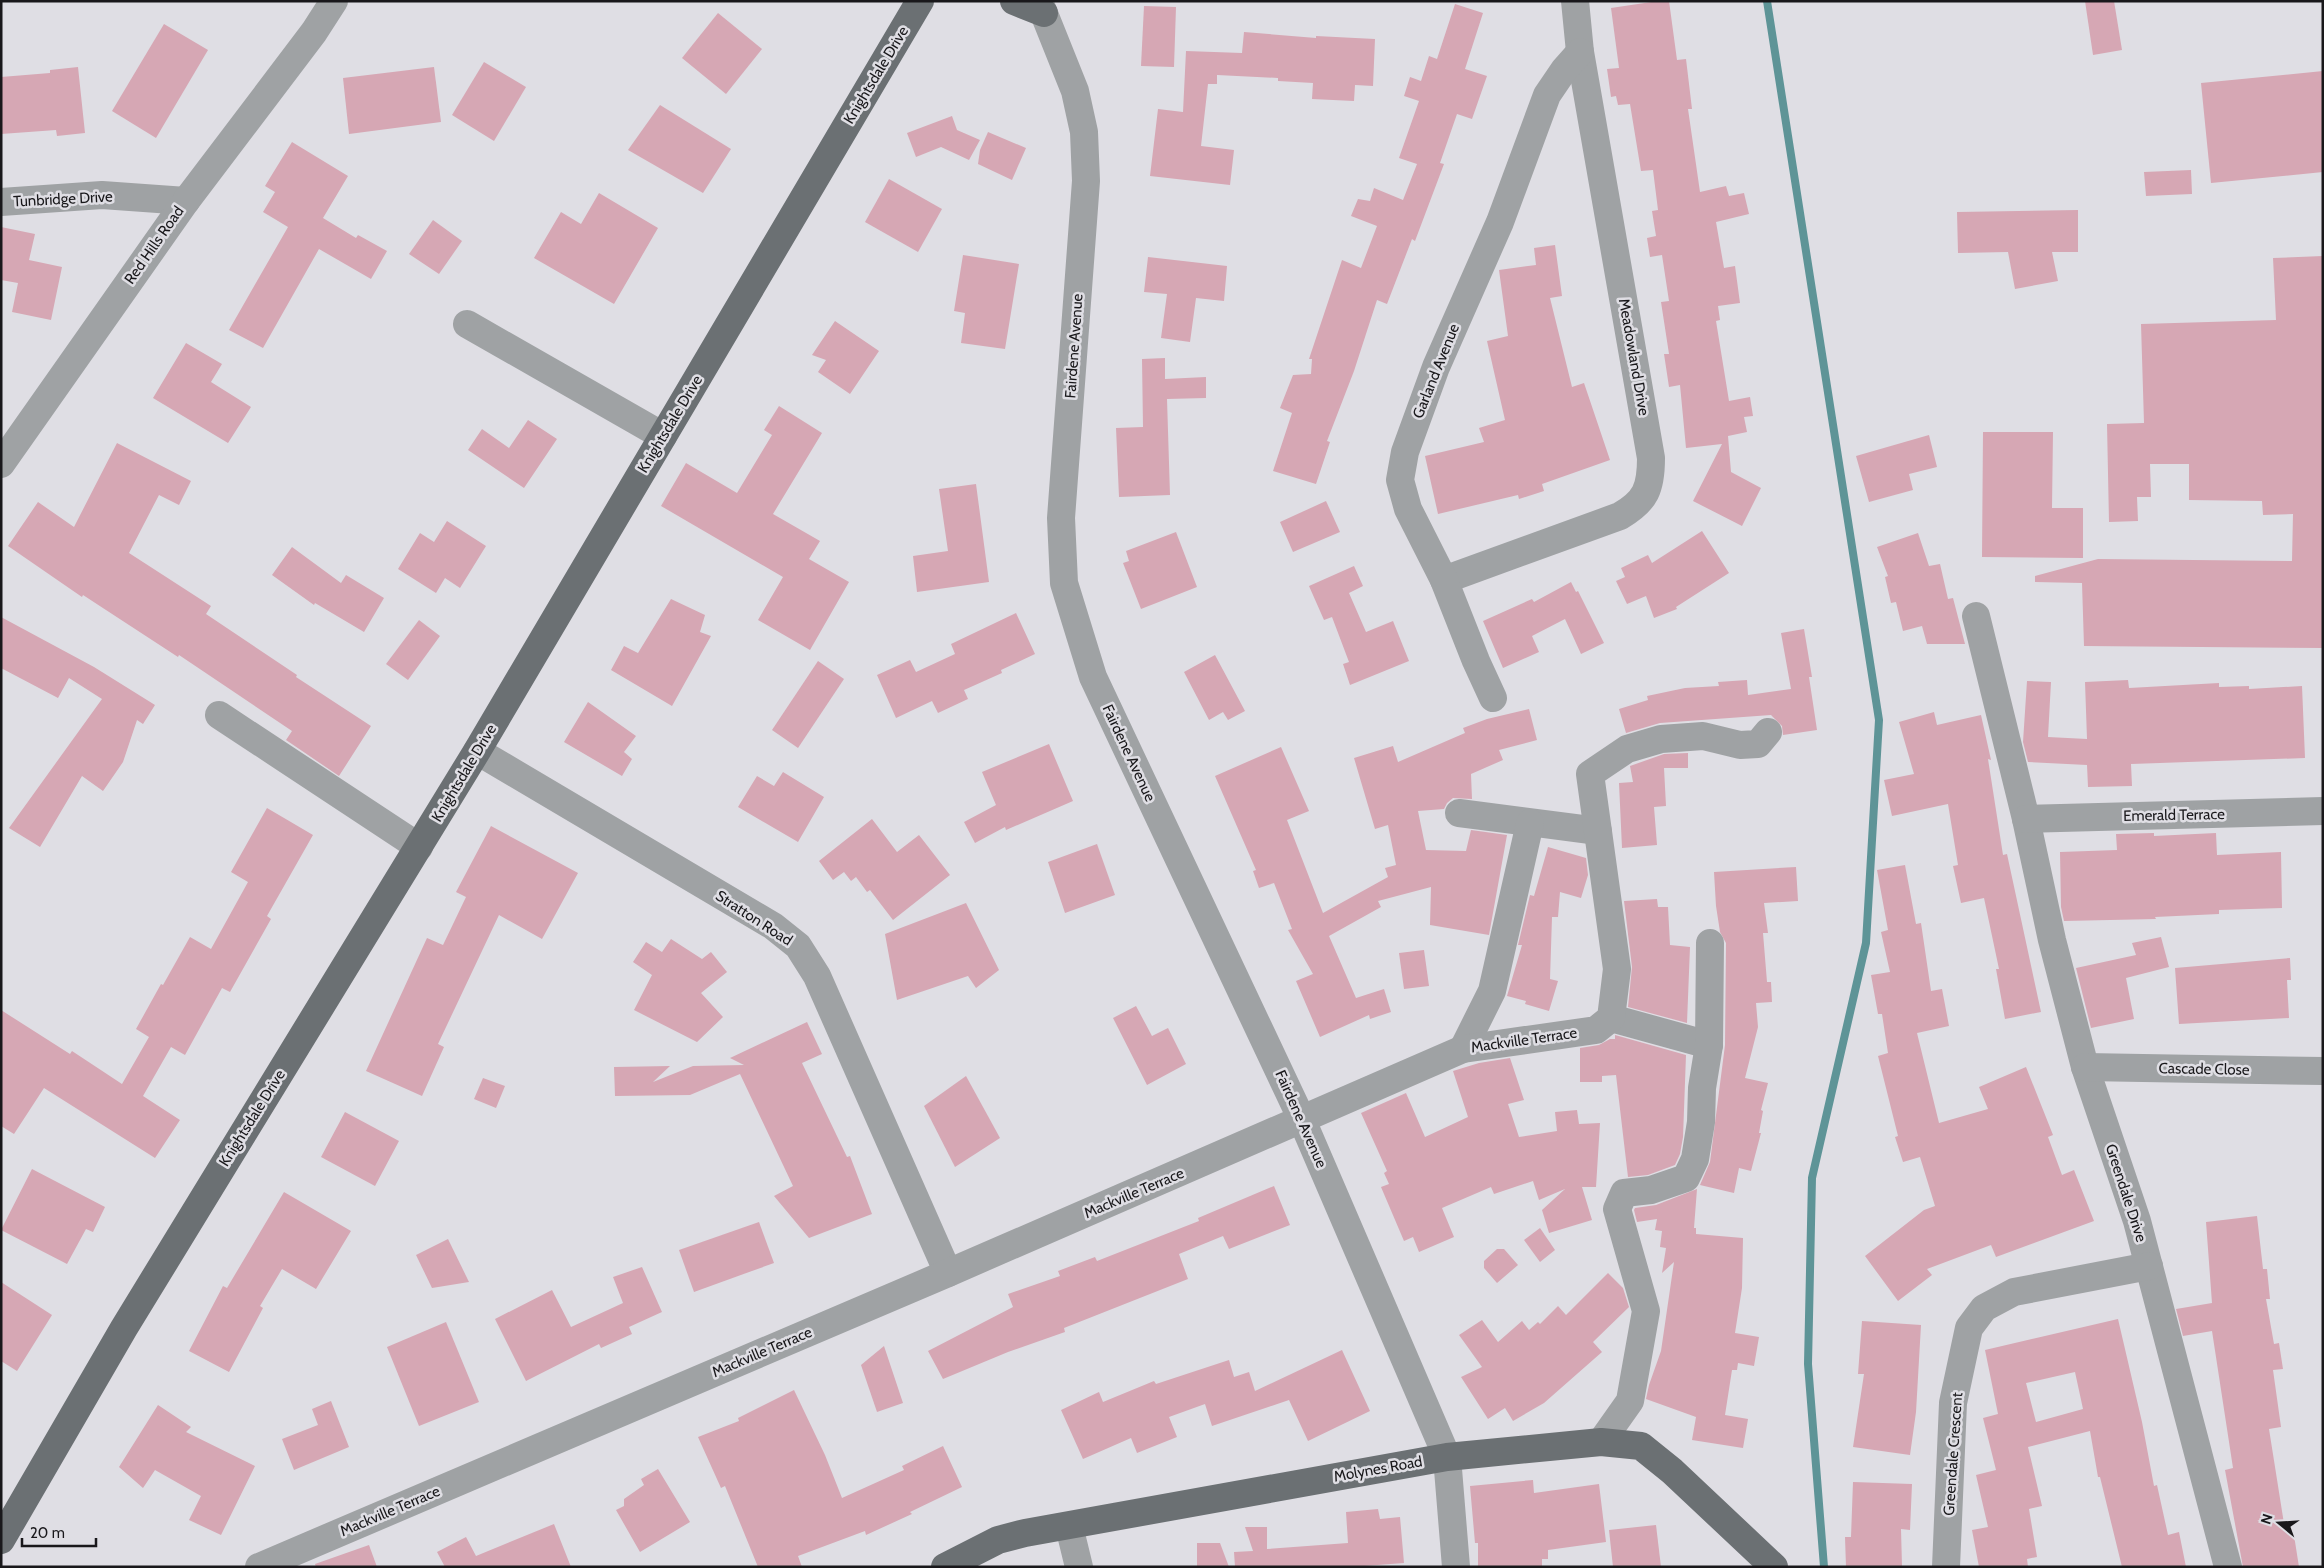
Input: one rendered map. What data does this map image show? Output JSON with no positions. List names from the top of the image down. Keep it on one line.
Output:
{"streets":{"main road":["Knightsdale Drive","Molynes Road"],"street":["Tunbridge Drive","Red Hills Road","Fairdene Avenue","Meadowland Drive","Garland Avenue","Emerald Terrace","Stratton Road","Mackville Terrace","Cascade Close","Greendale Drive","Greendale Crescent"]},"crossings":[["Knightsdale Drive","Stratton Road"],["Tunbridge Drive","Red Hills Road"],["Fairdene Avenue","Mackville Terrace"],["Fairdene Avenue","Molynes Road"],["Meadowland Drive","Garland Avenue"],["Emerald Terrace","Greendale Drive"],["Stratton Road","Mackville Terrace"],["Cascade Close","Greendale Drive"],["Greendale Drive","Greendale Crescent"]],"scale_bar":"20 m","north":"left"}
